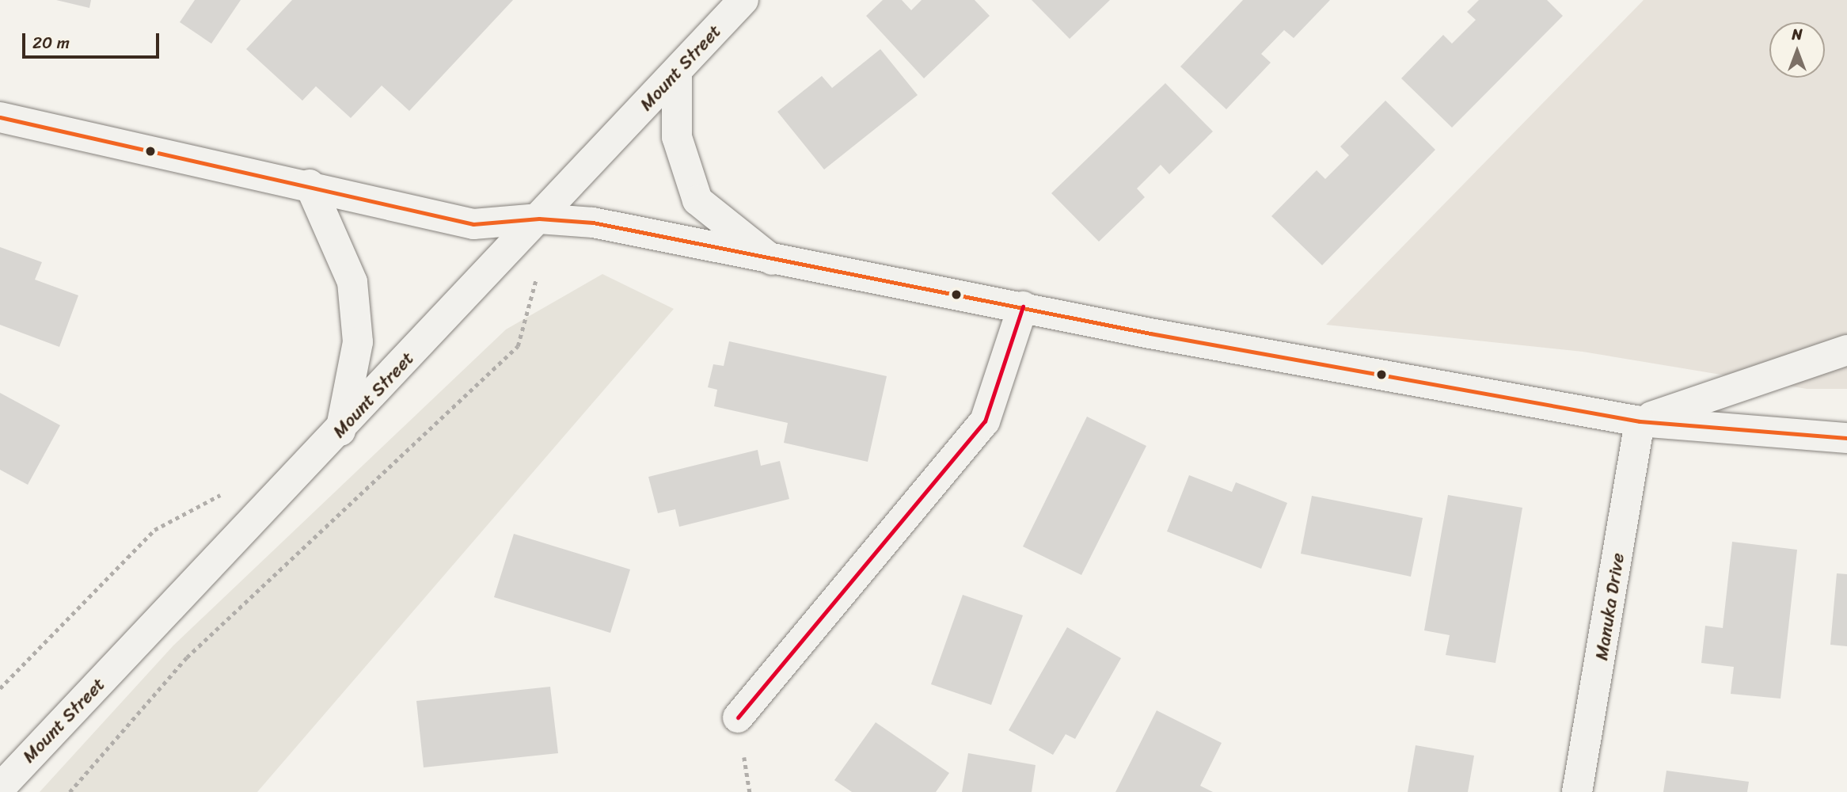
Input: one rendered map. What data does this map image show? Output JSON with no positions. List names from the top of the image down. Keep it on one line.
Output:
{"streets":{"main road":["Mount Street","Manuka Drive"]},"scale_bar":"20 m","north":"top"}
